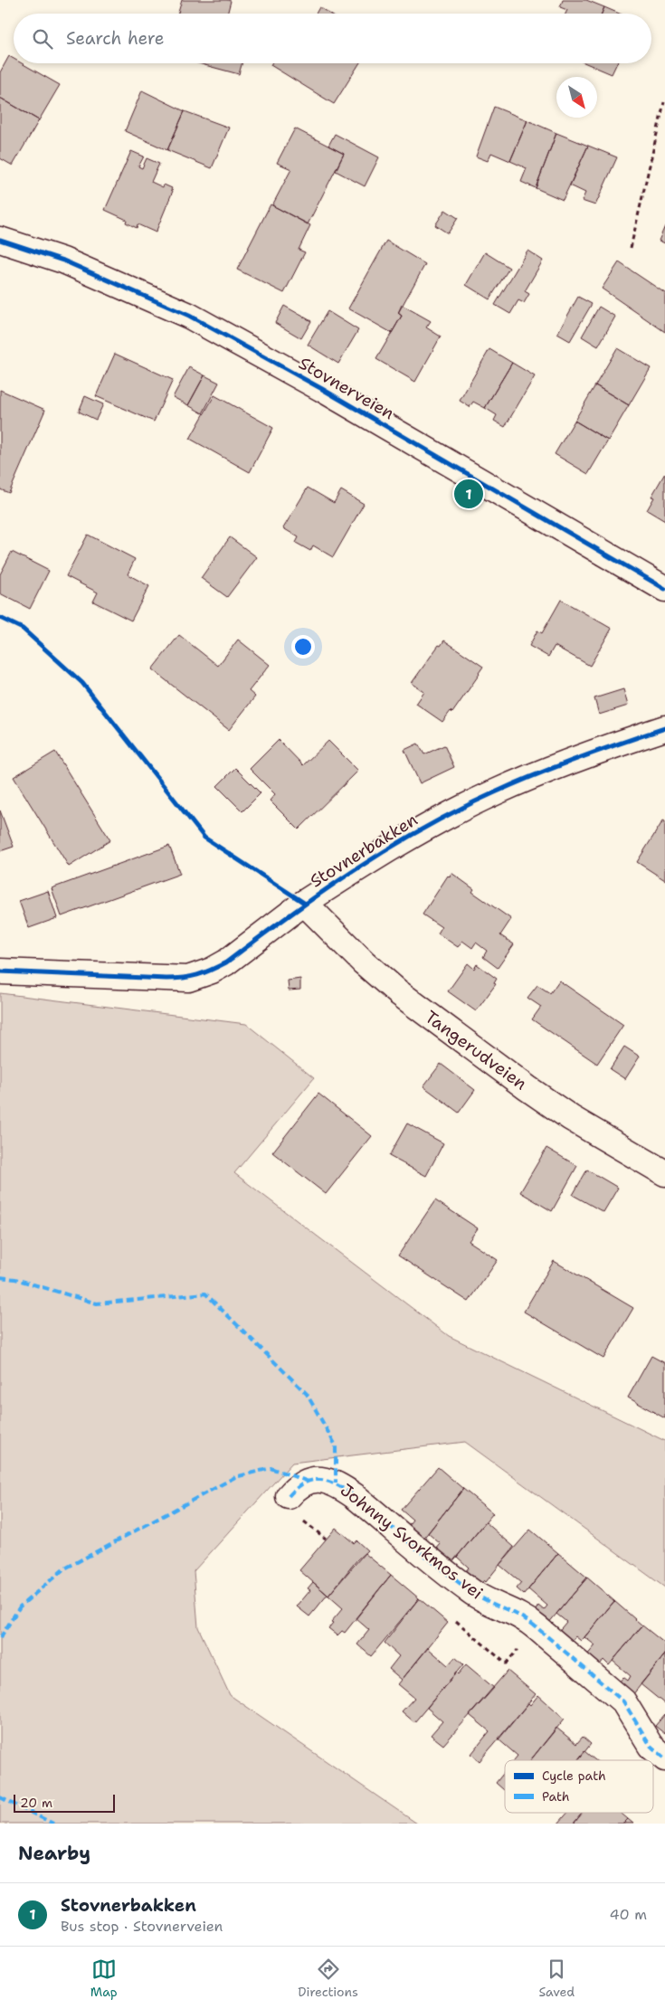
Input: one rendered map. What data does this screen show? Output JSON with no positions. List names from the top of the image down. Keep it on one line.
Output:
{"streets":{"street":["Stovnerveien","Stovnerbakken","Tangerudveien","Johnny Svorkmos vei"]},"crossings":[["Stovnerbakken","Tangerudveien"]],"legend":["Cycle path","Path"],"scale_bar":"20 m","north":"bottom right","page":{"search":"Search here","pins":"1","scale":"20 m","heading":"Nearby","list":[{"mark":"1","name":"Stovnerbakken","note":"Bus stop · Stovnerveien","value":"40 m"}],"nav":["Map","Directions","Saved"]}}
